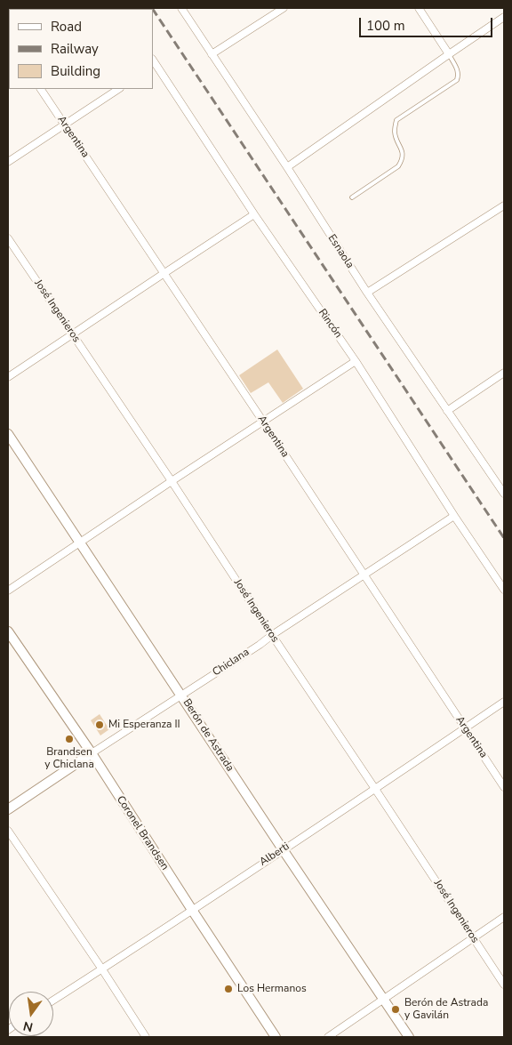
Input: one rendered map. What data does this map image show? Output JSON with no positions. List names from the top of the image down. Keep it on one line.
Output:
{"streets":{"street":["Argentina","Esnaola","José Ingenieros","Rincón","Chiclana","Berón de Astrada","Coronel Brandsen","Alberti"]},"crossings":[["Argentina","Chiclana"],["Argentina","Alberti"],["José Ingenieros","Chiclana"],["José Ingenieros","Alberti"],["Rincón","Chiclana"],["Chiclana","Berón de Astrada"],["Chiclana","Coronel Brandsen"],["Berón de Astrada","Alberti"],["Coronel Brandsen","Alberti"]],"places":["Mi Esperanza II","Brandsen y Chiclana","Los Hermanos","Berón de Astrada y Gavilán"],"legend":["Road","Railway","Building"],"scale_bar":"100 m","north":"bottom"}
